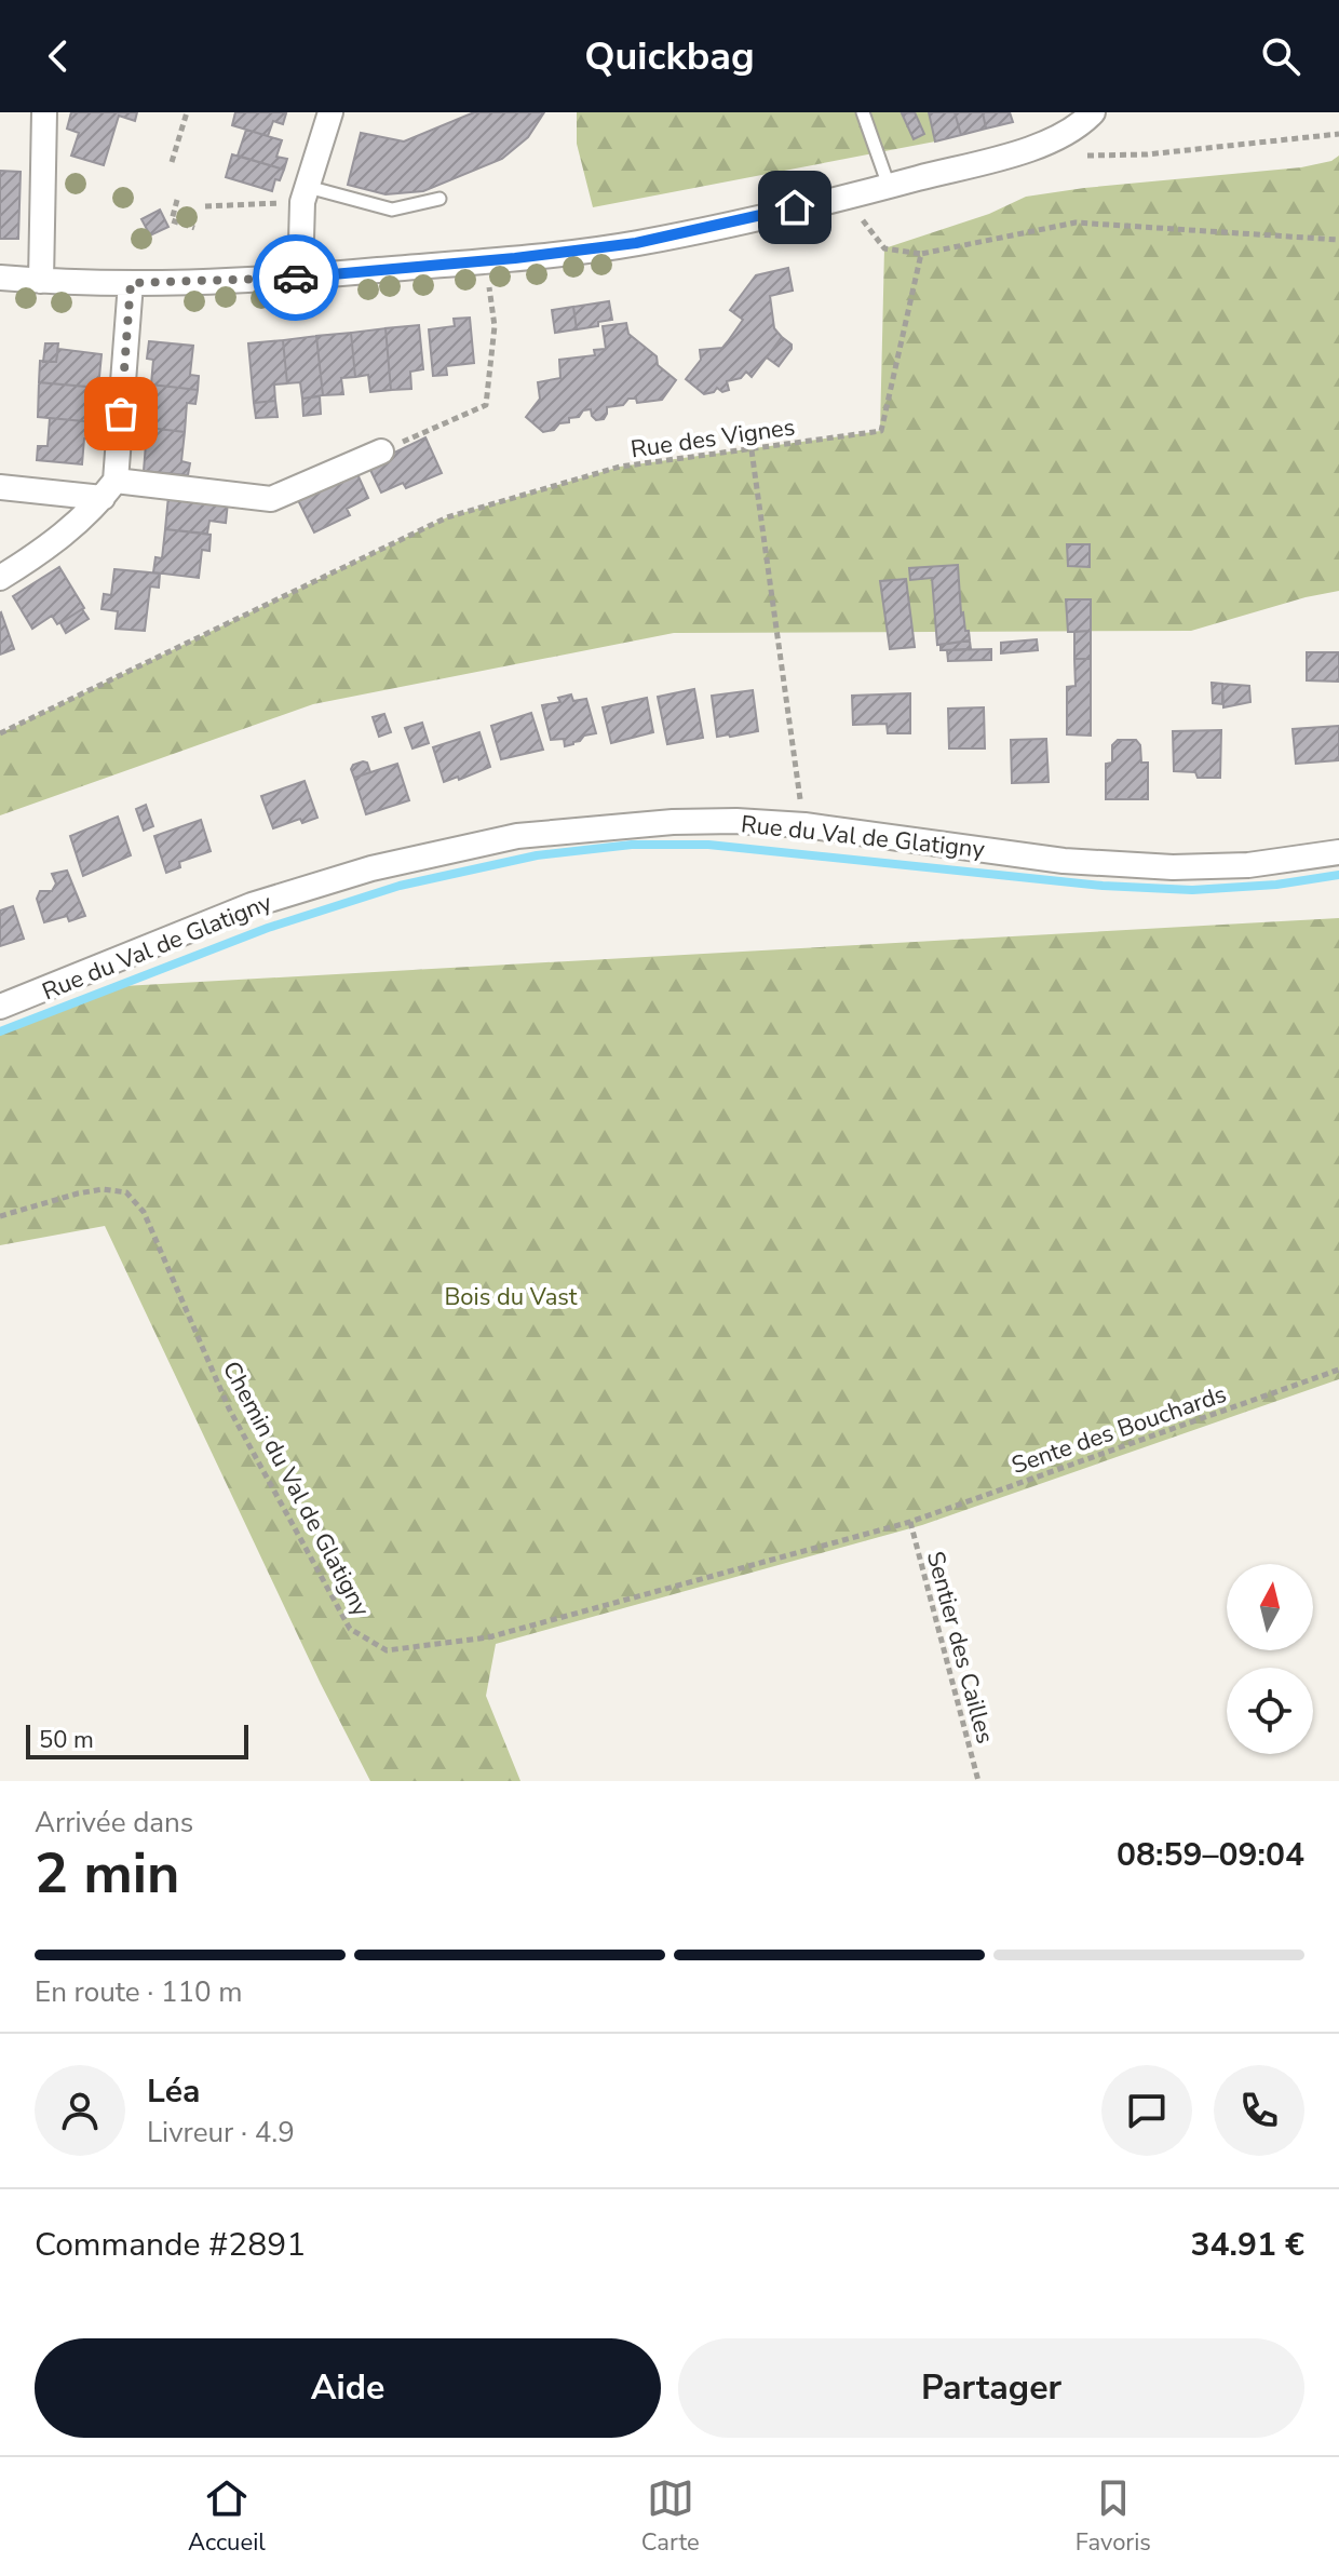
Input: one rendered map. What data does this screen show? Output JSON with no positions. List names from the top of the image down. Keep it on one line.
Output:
{"streets":{"street":["Rue du Val de Glatigny"],"path":["Rue des Vignes","Sente des Bouchards","Chemin du Val de Glatigny","Sentier des Cailles"]},"crossings":[["Sente des Bouchards","Chemin du Val de Glatigny"],["Sente des Bouchards","Sentier des Cailles"],["Chemin du Val de Glatigny","Sentier des Cailles"]],"parks":["Bois du Vast"],"scale_bar":"50 m","north":"top","page":{"header":"Quickbag","scale":"50 m","heading":["2 min","Arrivée dans","08:59–09:04"],"panel":["Léa","Livreur · 4.9","Commande #2891","34.91 €"],"bar":"En route · 110 m","buttons":["Aide","Partager"],"tabs":["Accueil","Carte","Favoris"]}}
